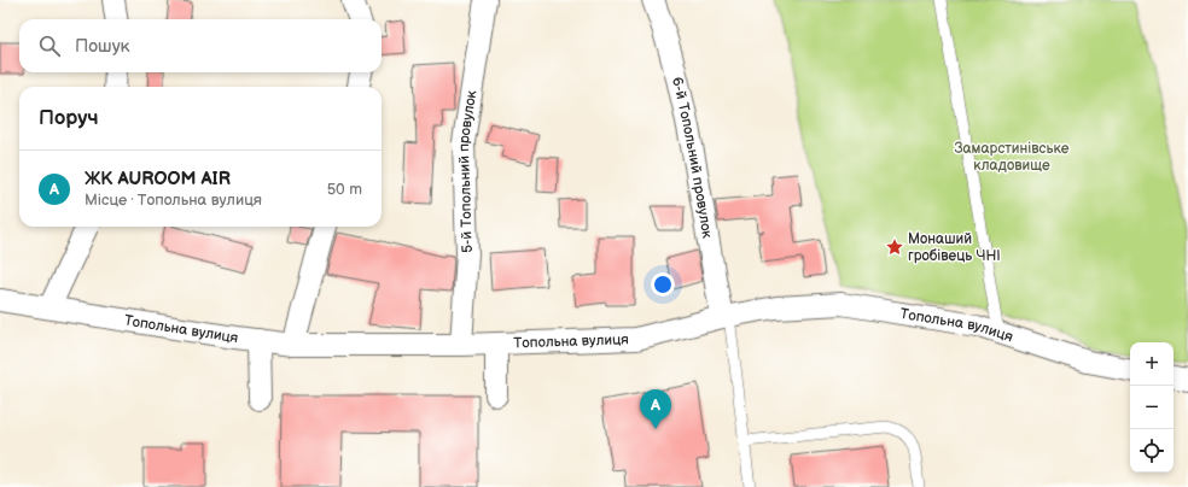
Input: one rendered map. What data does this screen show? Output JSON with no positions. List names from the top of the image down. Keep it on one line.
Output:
{"streets":{"street":["6-й Топольний провулок","5-й Топольний провулок","Топольна вулиця"]},"crossings":[["6-й Топольний провулок","Топольна вулиця"],["5-й Топольний провулок","Топольна вулиця"]],"parks":["Замарстинівське кладовище"],"places":{"place":["Монаший гробівець ЧНІ"]},"page":{"search":"Пошук","heading":"Поруч","list":[{"mark":"A","name":"ЖК AUROOM AIR","note":"Місце · Топольна вулиця","value":"50 m"}],"map_buttons":["+","−"],"pins":"A"}}
